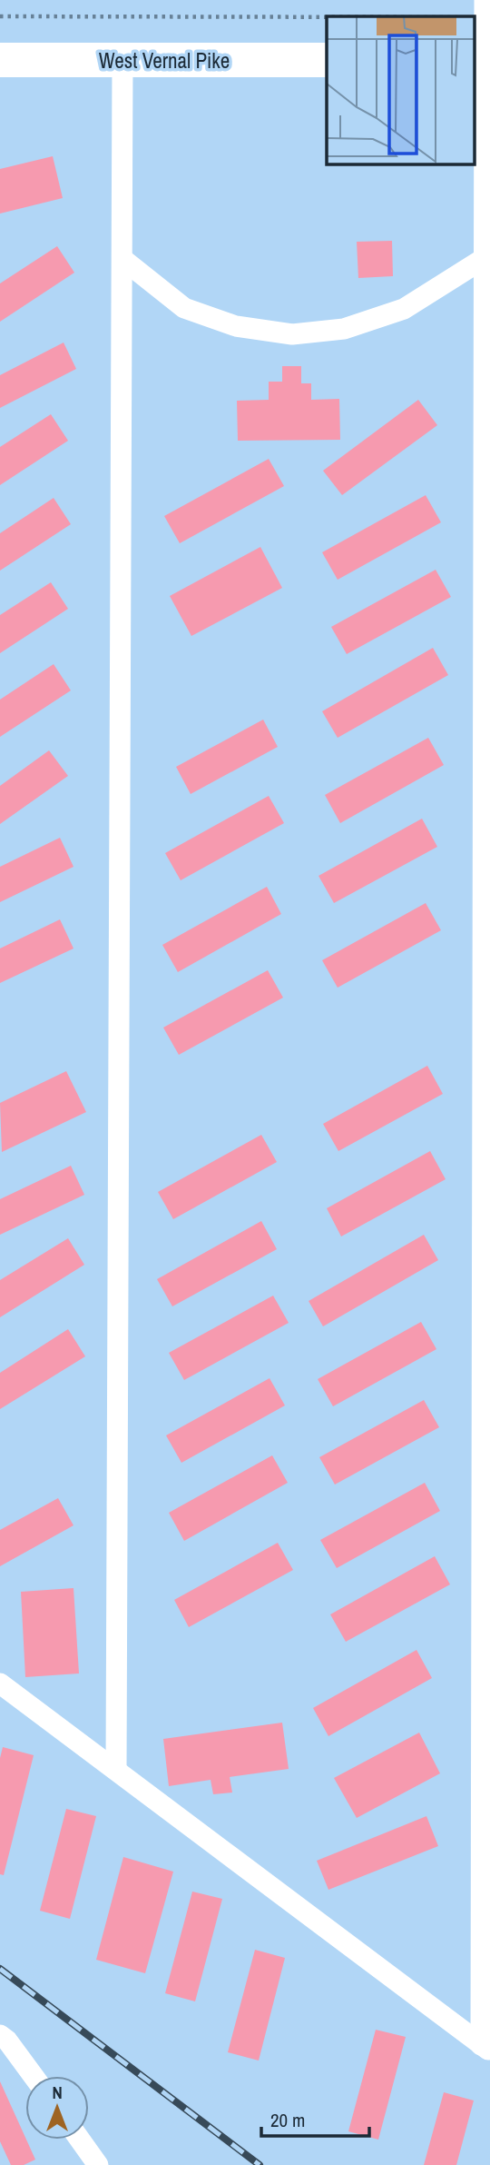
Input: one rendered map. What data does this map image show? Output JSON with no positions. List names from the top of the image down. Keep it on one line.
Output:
{"streets":{"main road":["West Vernal Pike"]},"scale_bar":"20 m","north":"top"}
